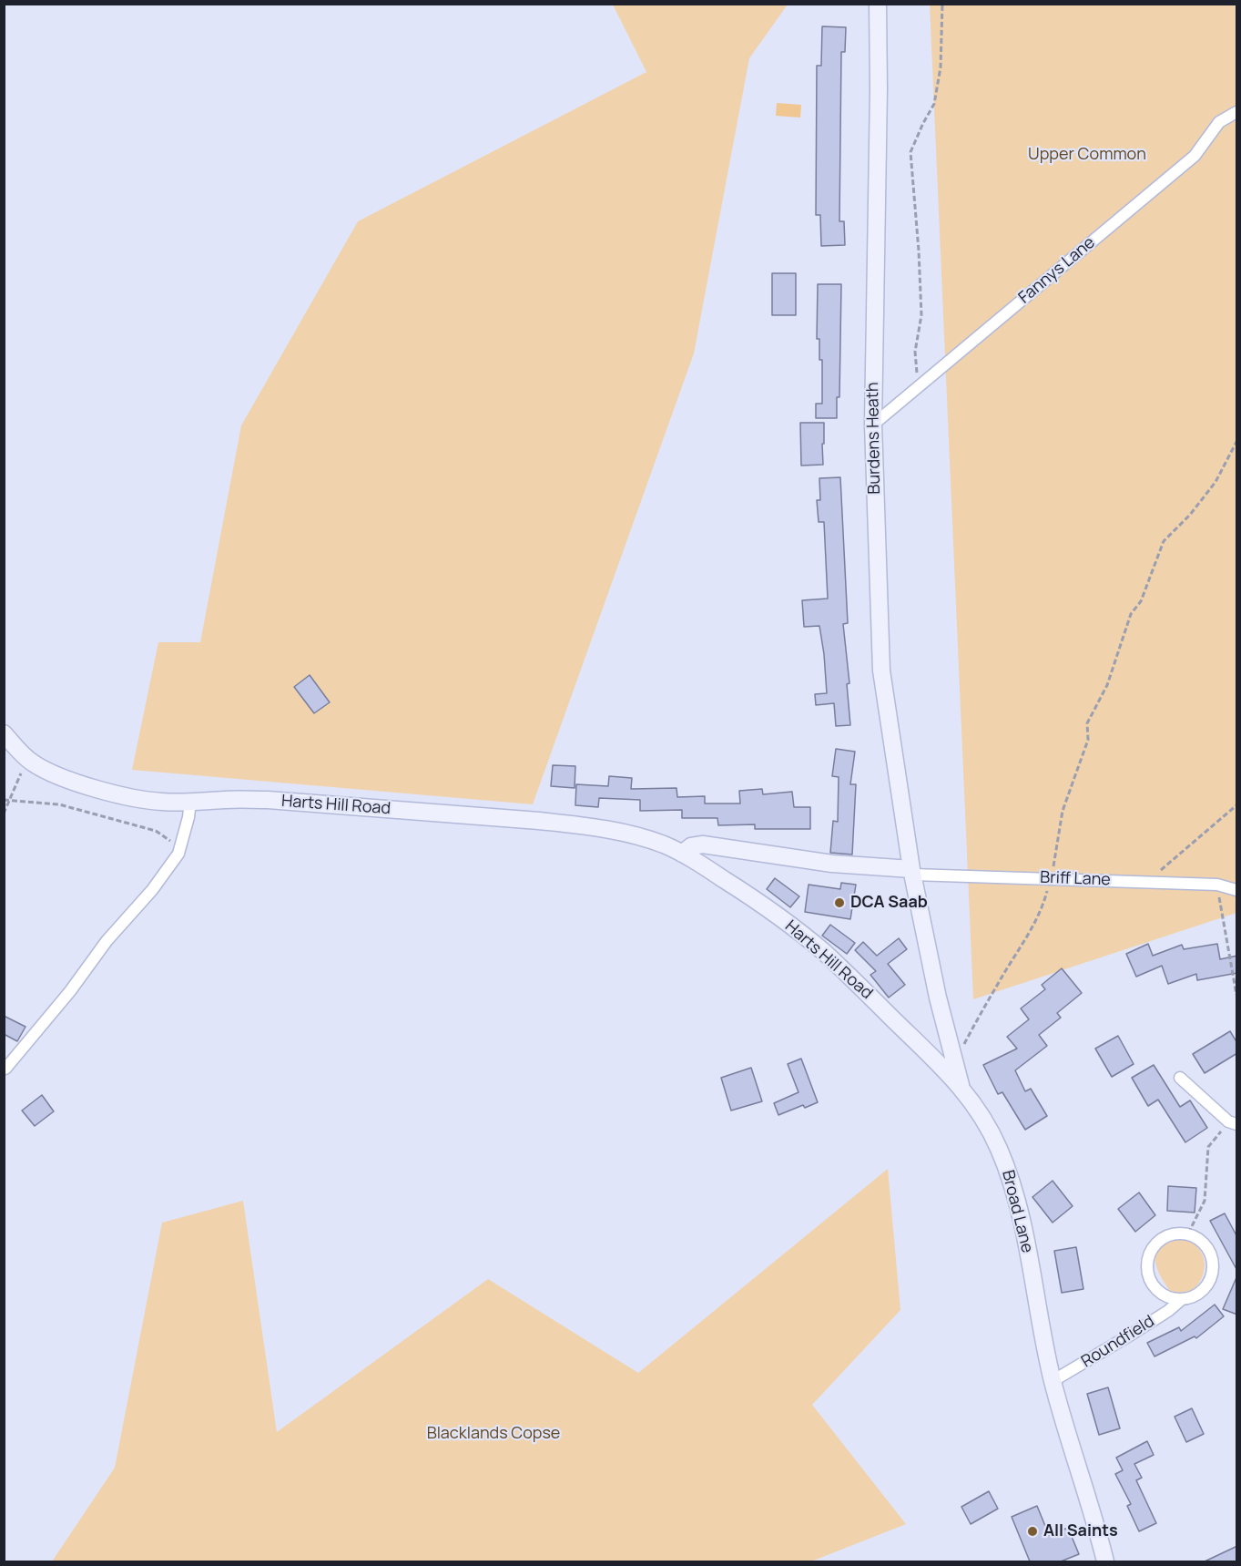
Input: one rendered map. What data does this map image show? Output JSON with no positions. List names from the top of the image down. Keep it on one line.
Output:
{"streets":{"street":["Fannys Lane","Burdens Heath","Harts Hill Road","Briff Lane","Broad Lane","Roundfield"]},"crossings":[["Fannys Lane","Burdens Heath"],["Burdens Heath","Briff Lane"],["Burdens Heath","Broad Lane"],["Harts Hill Road","Broad Lane"],["Briff Lane","Broad Lane"],["Broad Lane","Roundfield"]],"parks":["Upper Common","Blacklands Copse"],"places":["DCA Saab","All Saints"]}
